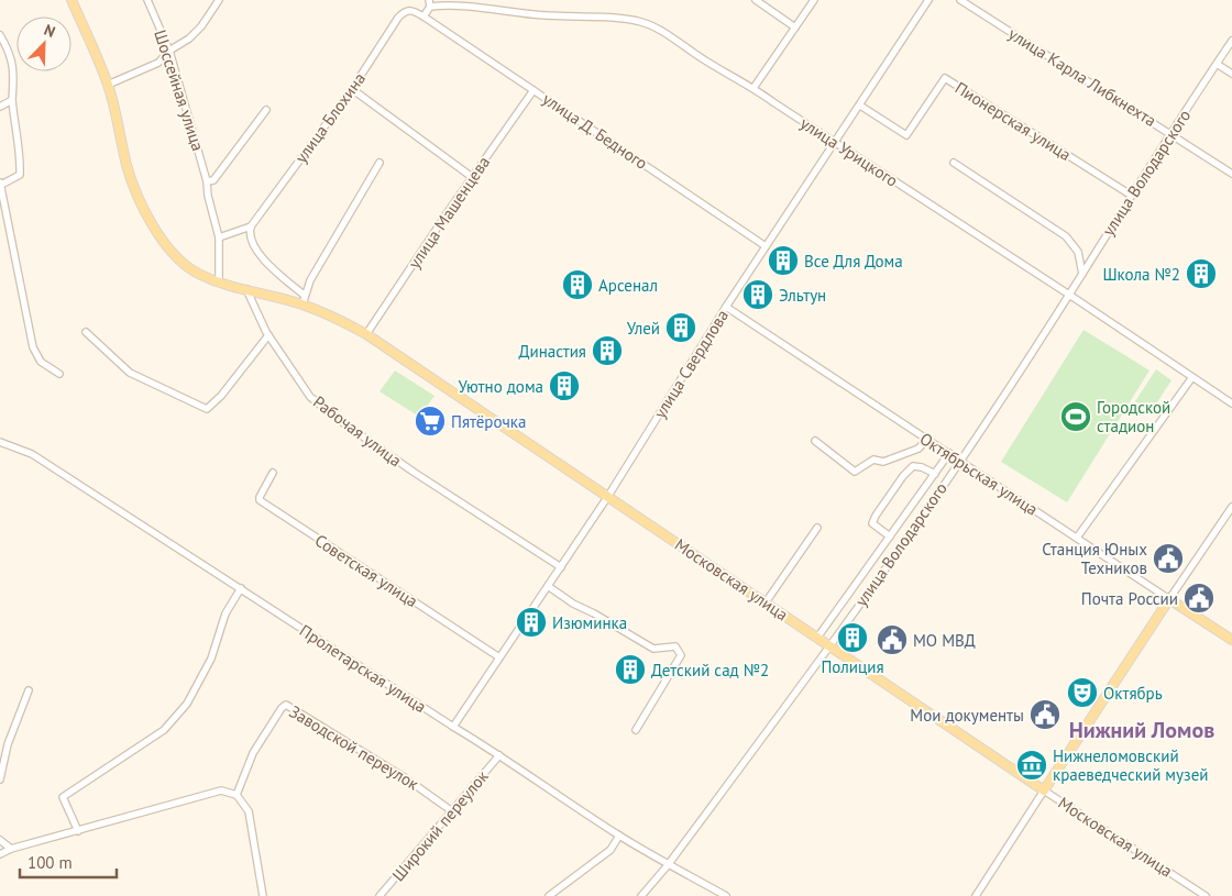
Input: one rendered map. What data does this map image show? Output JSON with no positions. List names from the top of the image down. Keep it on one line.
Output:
{"streets":{"main road":["Октябрьская улица","Московская улица"],"street":["улица Карла Либкнехта","Шоссейная улица","улица Блохина","Пионерская улица","улица Д. Бедного","улица Урицкого","улица Володарского","улица Машенцева","улица Свердлова","Рабочая улица","Советская улица","Пролетарская улица","Заводской переулок","Широкий переулок"]},"crossings":[["улица Карла Либкнехта","улица Володарского"],["улица Блохина","улица Д. Бедного"],["Пионерская улица","улица Володарского"],["Пионерская улица","улица Свердлова"],["улица Д. Бедного","улица Машенцева"],["улица Д. Бедного","улица Свердлова"],["улица Урицкого","улица Володарского"],["улица Урицкого","улица Свердлова"],["улица Володарского","Октябрьская улица"],["улица Володарского","Московская улица"],["улица Володарского","Пролетарская улица"],["улица Машенцева","Московская улица"],["улица Свердлова","Рабочая улица"],["улица Свердлова","Октябрьская улица"],["улица Свердлова","Советская улица"],["улица Свердлова","Московская улица"],["улица Свердлова","Пролетарская улица"],["Рабочая улица","Московская улица"],["Пролетарская улица","Широкий переулок"],["Заводской переулок","Широкий переулок"]],"districts":["Нижний Ломов"],"places":{"building":["Все Для Дома","Школа №2","Арсенал","Эльтун","Улей","Династия","Уютно дома","Изюминка","Полиция","Детский сад №2"],"sports":["Городской стадион"],"supermarket":["Пятёрочка"],"public building":["Станция Юных Техников","Почта России","МО МВД","Мои документы"],"theatre":["Октябрь"],"museum":["Нижнеломовский краеведческий музей"]},"scale_bar":"100 m","north":"top right"}
